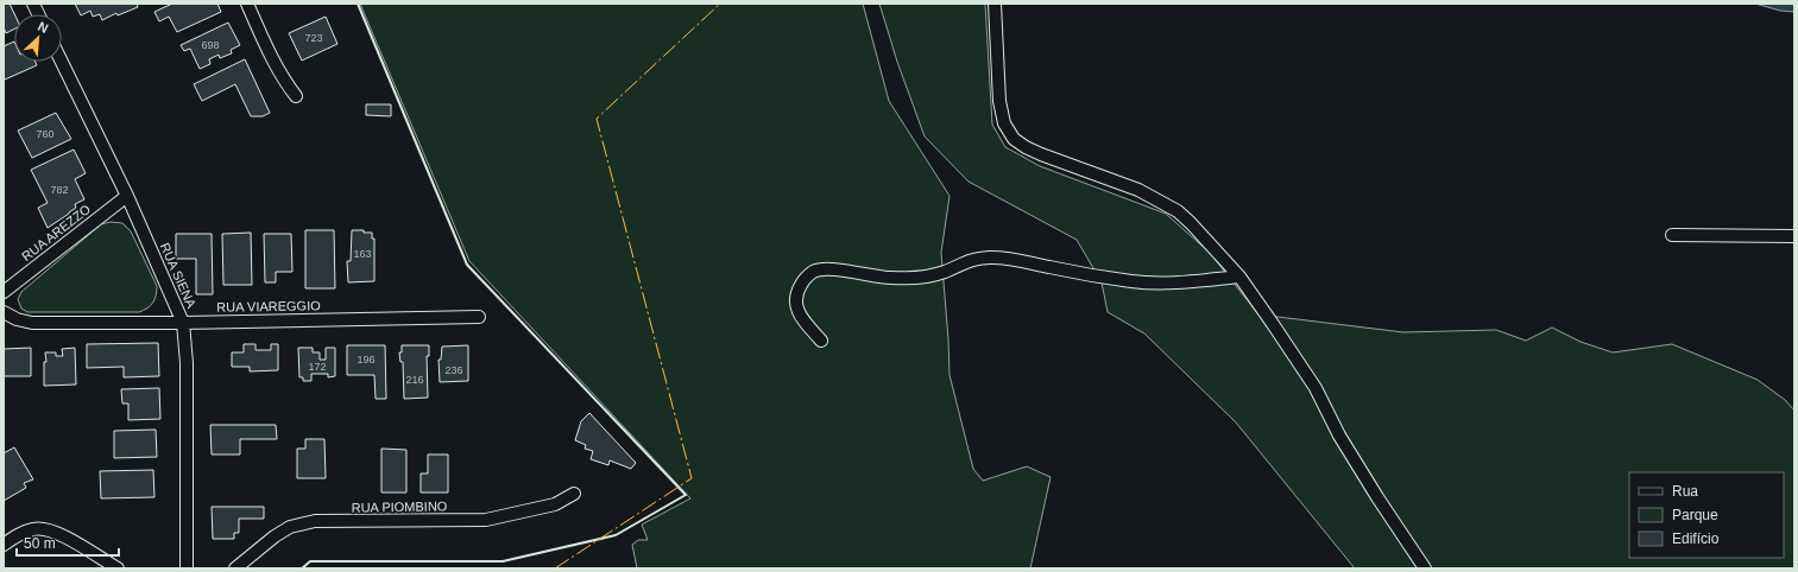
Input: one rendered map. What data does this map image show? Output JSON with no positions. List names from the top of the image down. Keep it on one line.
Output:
{"streets":{"street":["RUA AREZZO","RUA SIENA","RUA VIAREGGIO","RUA PIOMBINO"]},"crossings":[["RUA AREZZO","RUA SIENA"],["RUA SIENA","RUA VIAREGGIO"]],"house_numbers":["723","698","760","782","163","196","172","236","216"],"legend":["Rua","Parque","Edifício"],"scale_bar":"50 m","north":"top right"}
